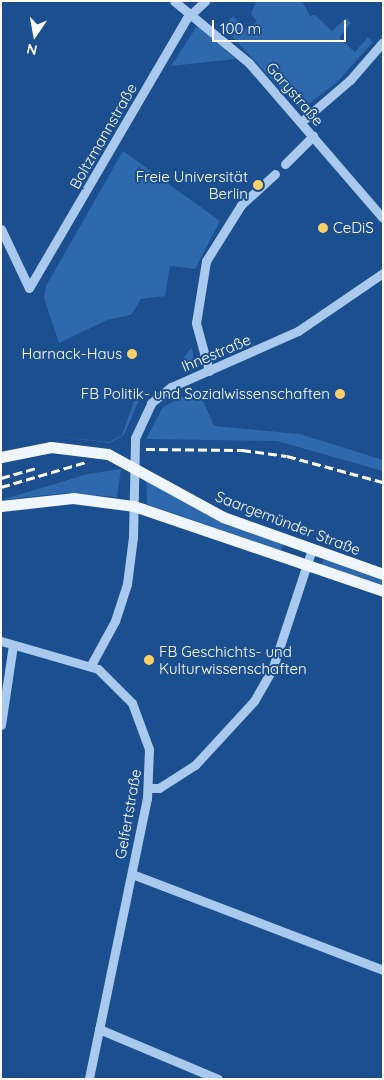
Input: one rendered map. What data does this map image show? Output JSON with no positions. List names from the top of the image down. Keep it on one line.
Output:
{"streets":{"main road":["Saargemünder Straße"],"street":["Garystraße","Boltzmannstraße","Ihnestraße","Gelfertstraße"]},"crossings":[["Garystraße","Boltzmannstraße"],["Ihnestraße","Saargemünder Straße"],["Ihnestraße","Gelfertstraße"]],"places":["Freie Universität Berlin","CeDiS","Harnack-Haus","FB Politik- und Sozialwissenschaften","FB Geschichts- und Kulturwissenschaften"],"scale_bar":"100 m","north":"bottom"}
